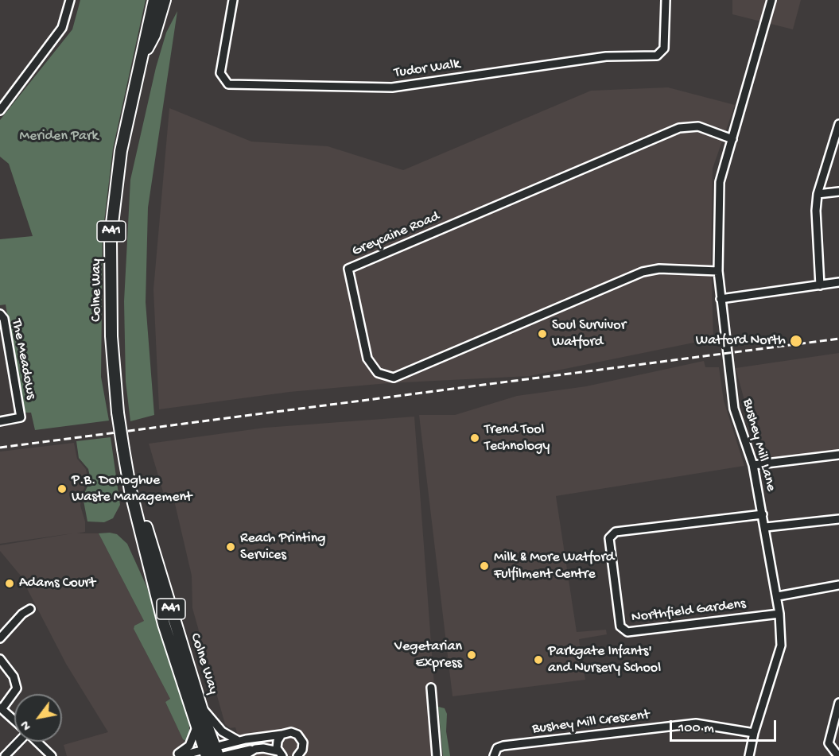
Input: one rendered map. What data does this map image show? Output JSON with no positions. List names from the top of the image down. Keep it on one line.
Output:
{"streets":{"highway":["A41","Colne Way"],"street":["Tudor Walk","Greycaine Road","The Meadows","Bushey Mill Lane","Northfield Gardens","Bushey Mill Crescent"]},"crossings":[["Greycaine Road","Bushey Mill Lane"],["Bushey Mill Lane","Northfield Gardens"],["Bushey Mill Lane","Bushey Mill Crescent"]],"parks":["Meriden Park"],"places":["Soul Survivor Watford","Watford North","Trend Tool Technology","P.B. Donoghue Waste Management","Reach Printing Services","Milk & More Watford Fulfilment Centre","Adams Court","Vegetarian Express","Parkgate Infants' and Nursery School"],"scale_bar":"100 m","north":"bottom left"}
